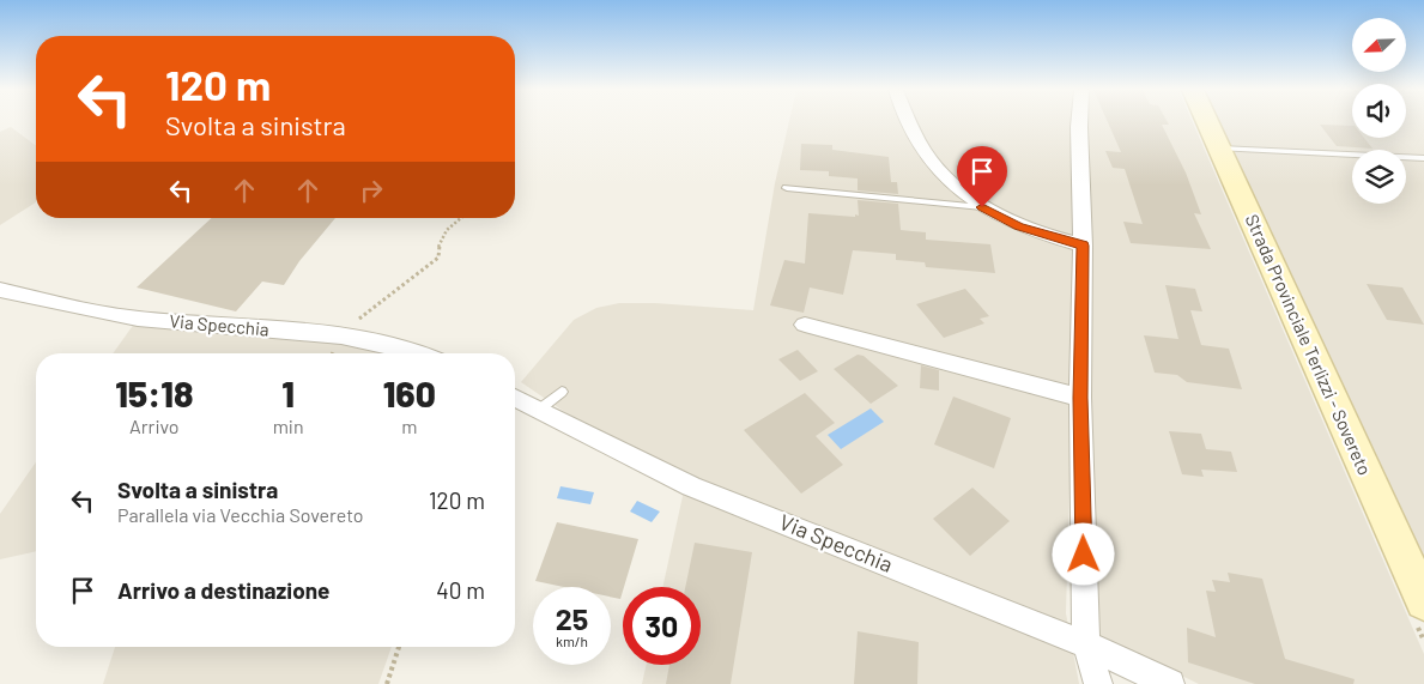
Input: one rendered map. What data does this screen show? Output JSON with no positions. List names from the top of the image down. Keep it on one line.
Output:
{"streets":{"main road":["Strada Provinciale Terlizzi - Sovereto"],"street":["Via Specchia"]},"north":"bottom left","page":{"turn":["120 m","Svolta a sinistra"],"eta":["15:18","Arrivo","1","min","160","m"],"list":[{"name":"Svolta a sinistra","note":"Parallela via Vecchia Sovereto","value":"120 m"},{"name":"Arrivo a destinazione","value":"40 m"}],"speed":"25 km/h","limit":"30"}}
